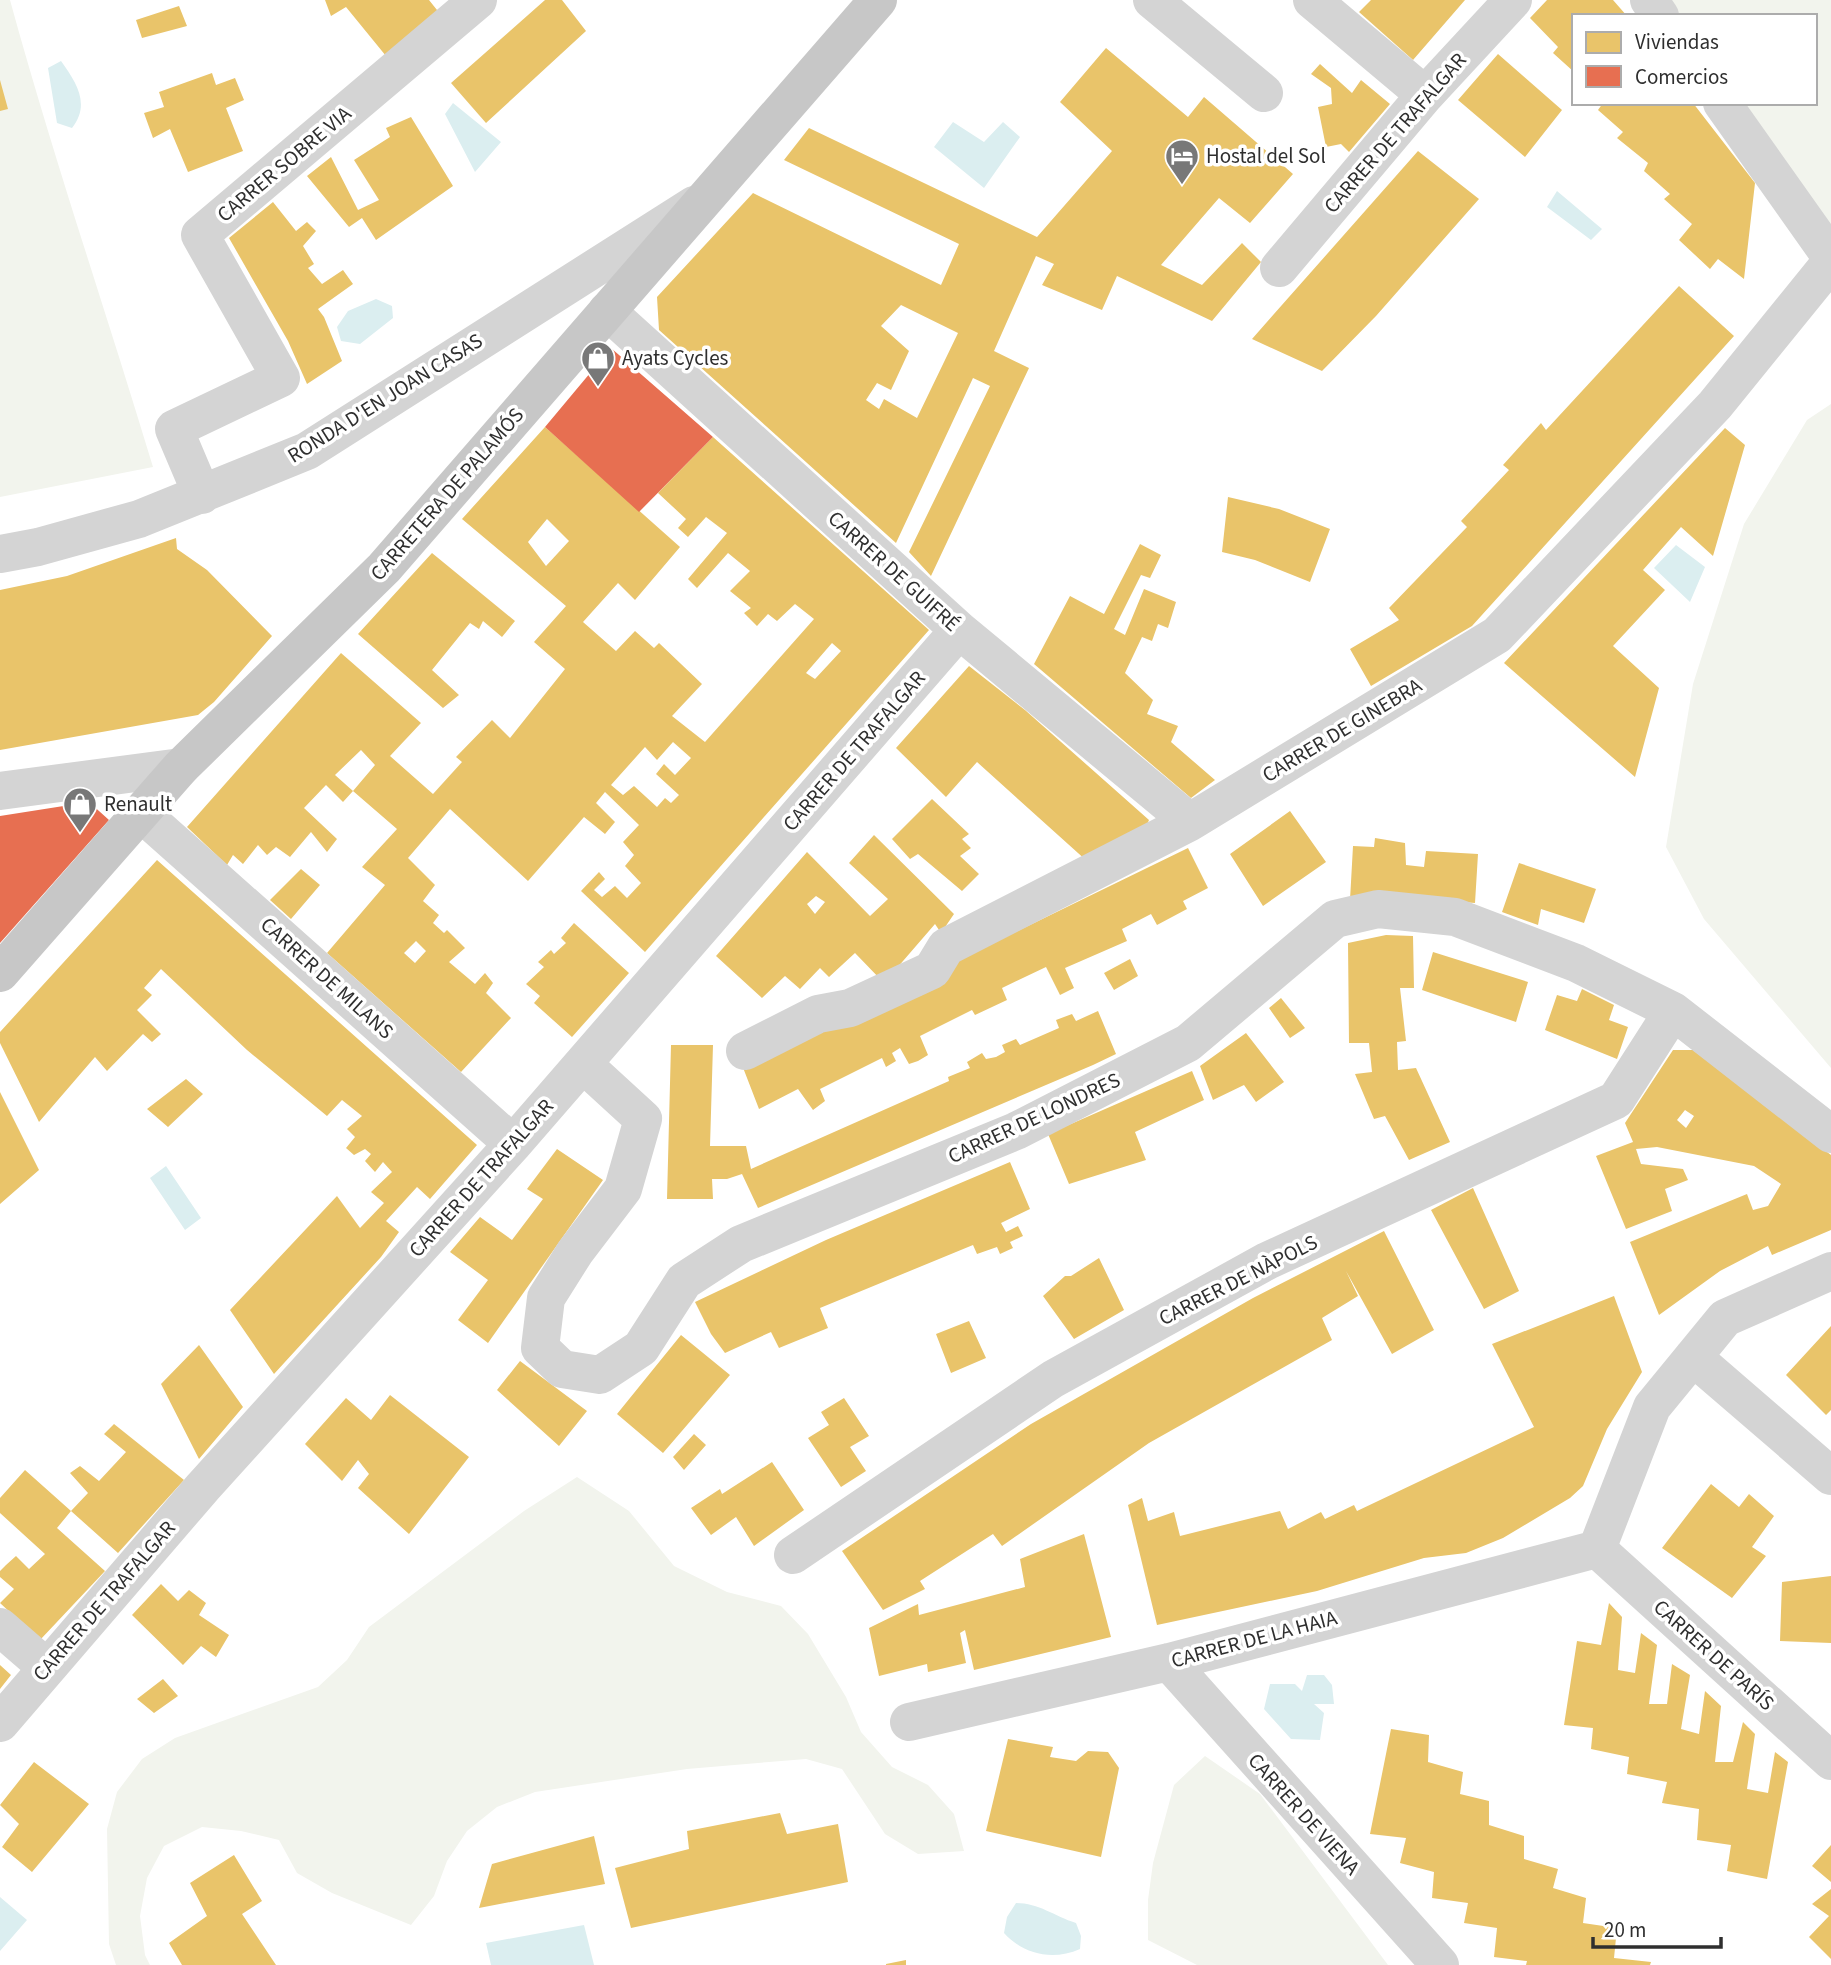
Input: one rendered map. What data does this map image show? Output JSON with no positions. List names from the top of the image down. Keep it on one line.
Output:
{"streets":{"main road":["CARRETERA DE PALAMÓS"],"street":["CARRER DE TRAFALGAR","CARRER SOBRE VIA","RONDA D'EN JOAN CASAS","CARRER DE GUIFRÉ","CARRER DE GINEBRA","CARRER DE MILANS","CARRER DE LONDRES","CARRER DE NÀPOLS","CARRER DE LA HAIA","CARRER DE PARÍS","CARRER DE VIENA"]},"crossings":[["CARRER DE TRAFALGAR","CARRER DE GUIFRÉ"],["CARRER DE TRAFALGAR","CARRER DE MILANS"],["CARRER DE TRAFALGAR","CARRER DE LONDRES"],["CARRER SOBRE VIA","RONDA D'EN JOAN CASAS"],["RONDA D'EN JOAN CASAS","CARRETERA DE PALAMÓS"],["CARRETERA DE PALAMÓS","CARRER DE GUIFRÉ"],["CARRETERA DE PALAMÓS","CARRER DE MILANS"],["CARRER DE GUIFRÉ","CARRER DE GINEBRA"],["CARRER DE LONDRES","CARRER DE NÀPOLS"],["CARRER DE LA HAIA","CARRER DE PARÍS"],["CARRER DE LA HAIA","CARRER DE VIENA"]],"places":{"hotel":["Hostal del Sol"],"shop":["Ayats Cycles","Renault"]},"legend":["Viviendas","Comercios"],"scale_bar":"20 m"}
